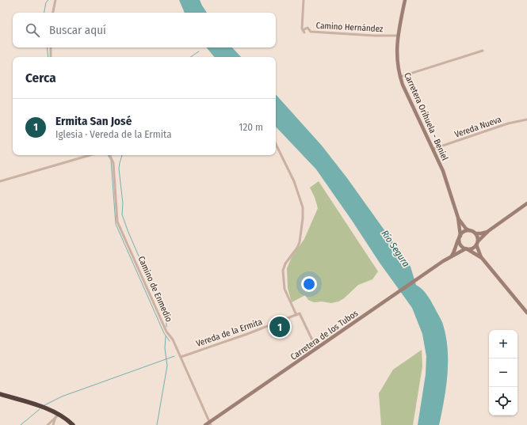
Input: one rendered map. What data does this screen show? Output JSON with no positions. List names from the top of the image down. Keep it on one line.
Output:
{"streets":{"main road":["Carretera Orihuela - Beniel","Carretera de los Tubos"],"street":["Camino Hernández","Vereda Nueva","Camino de Enmedio","Vereda de la Ermita"]},"crossings":[["Camino Hernández","Carretera Orihuela - Beniel"],["Carretera Orihuela - Beniel","Vereda Nueva"],["Carretera Orihuela - Beniel","Carretera de los Tubos"],["Camino de Enmedio","Vereda de la Ermita"],["Camino de Enmedio","Carretera de los Tubos"]],"water":["Río Segura"],"page":{"search":"Buscar aquí","heading":"Cerca","list":[{"mark":"1","name":"Ermita San José","note":"Iglesia · Vereda de la Ermita","value":"120 m"}],"pins":"1","map_buttons":["+","−"]}}
